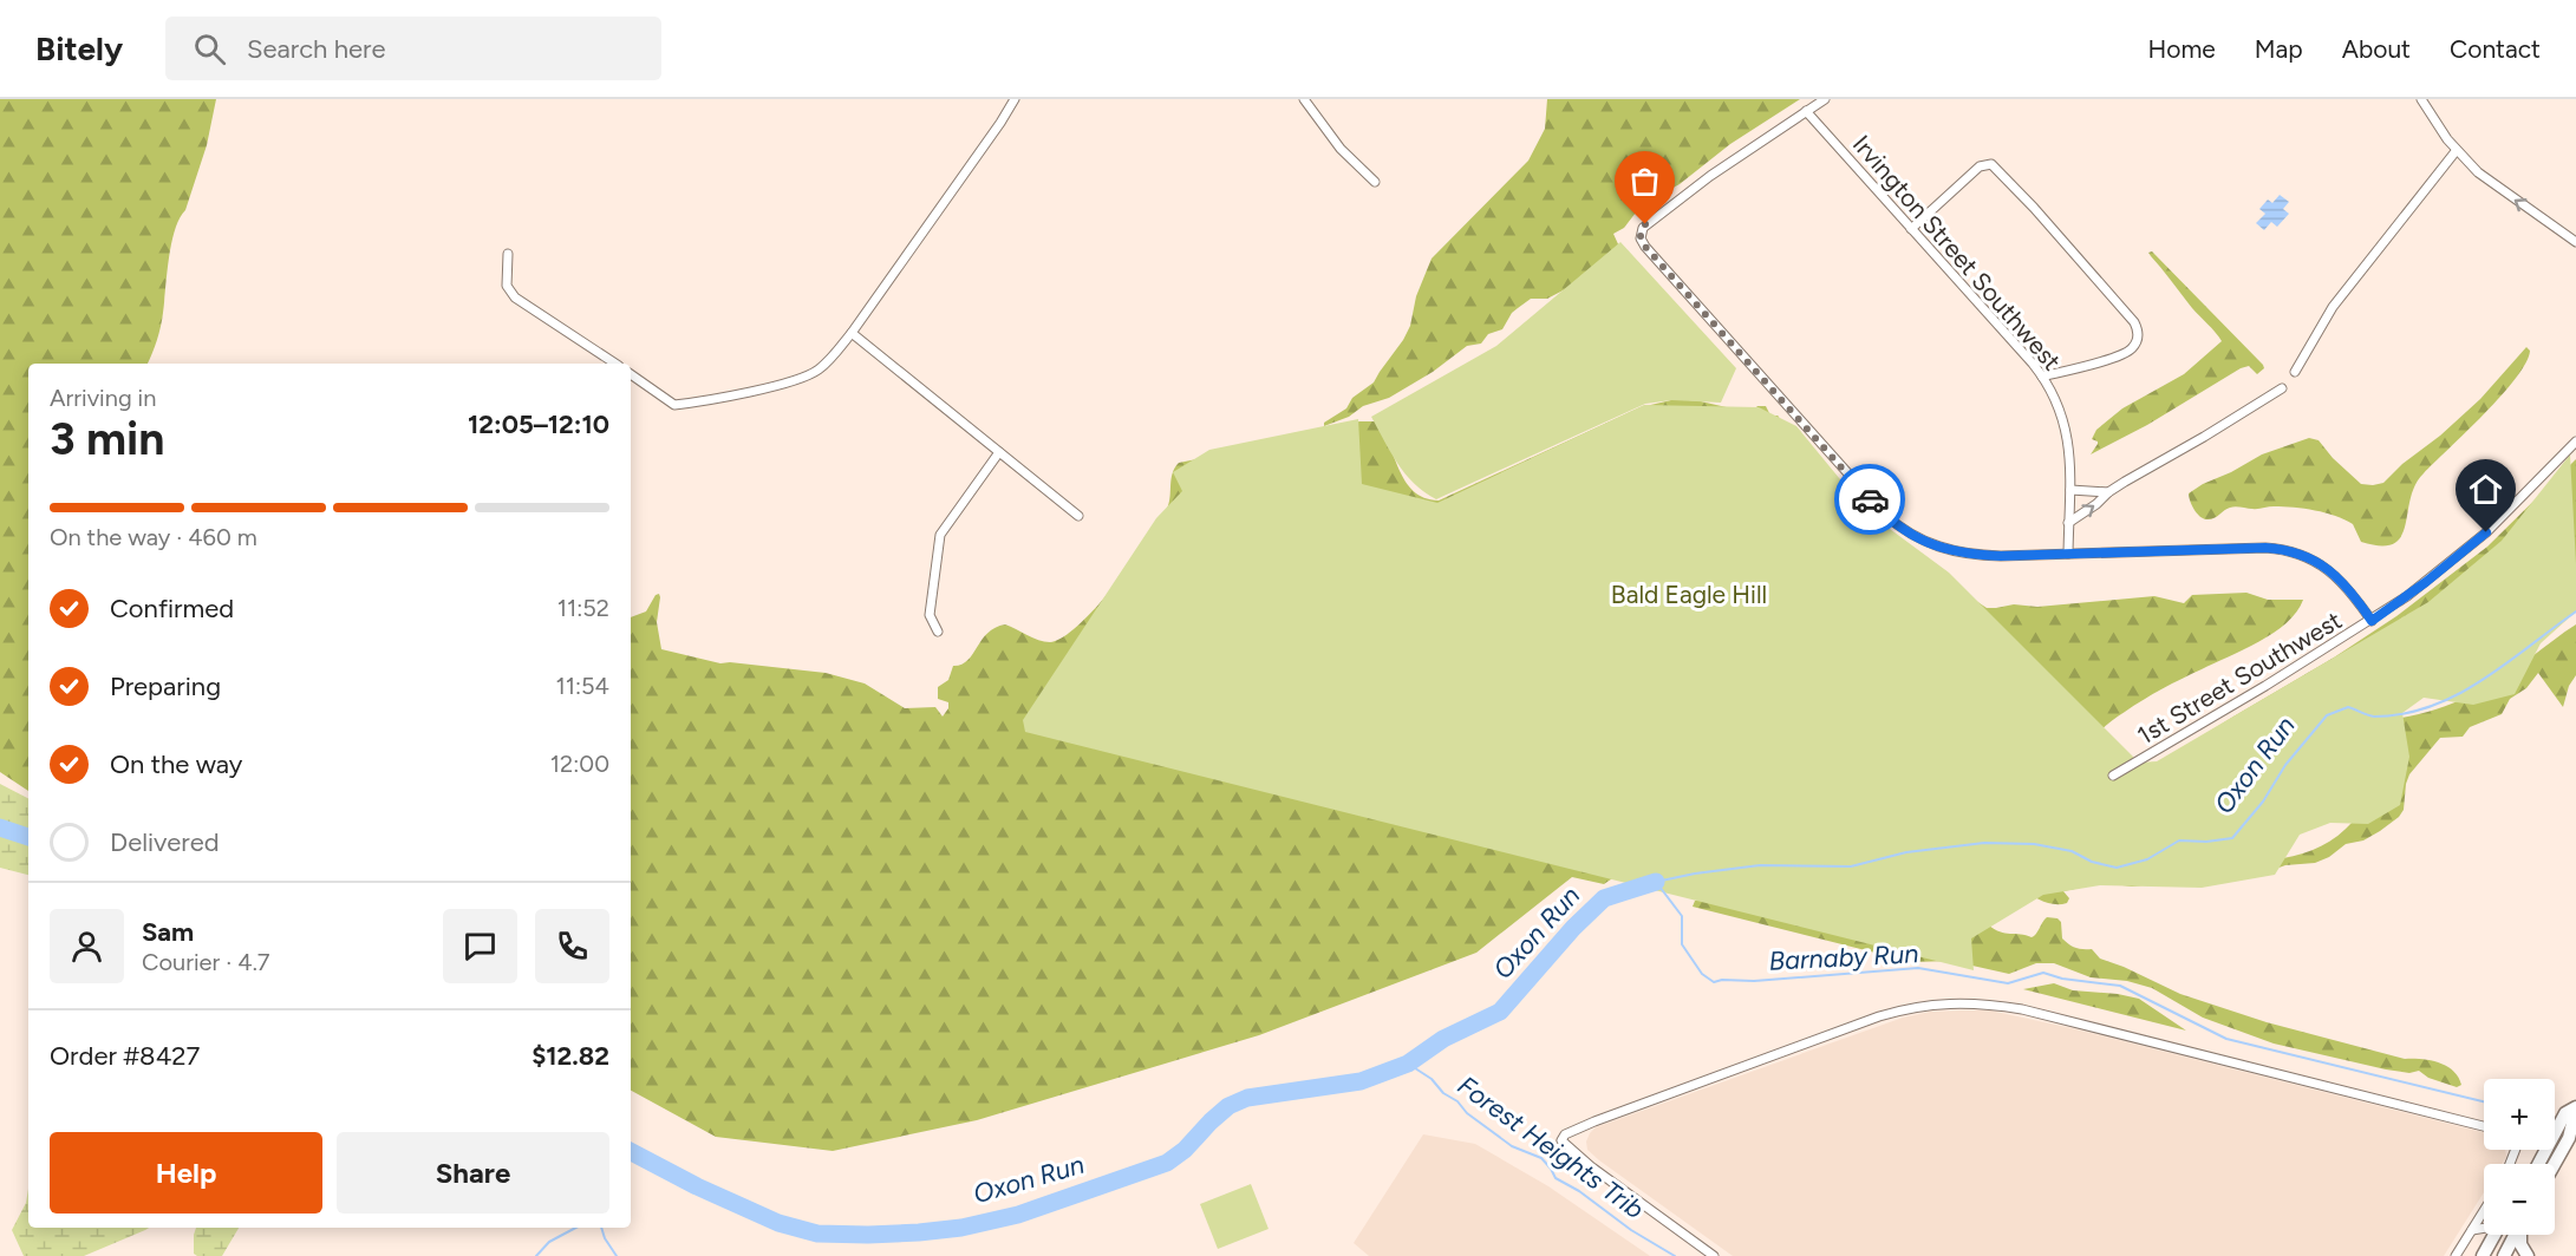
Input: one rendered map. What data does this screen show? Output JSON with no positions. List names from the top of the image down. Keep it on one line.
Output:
{"streets":{"street":["Irvington Street Southwest","1st Street Southwest"]},"water":["Oxon Run","Barnaby Run","Forest Heights Trib"],"parks":["Bald Eagle Hill"],"page":{"header":"Bitely","search":"Search here","nav":["Home","Map","About","Contact"],"heading":["3 min","Arriving in","12:05–12:10"],"panel":["Sam","Courier · 4.7","Order #8427","$12.82"],"bar":"On the way · 460 m","list":[["Confirmed","11:52"],["Preparing","11:54"],["On the way","12:00"],"Delivered"],"map_buttons":["+","−"],"buttons":["Help","Share"]}}
